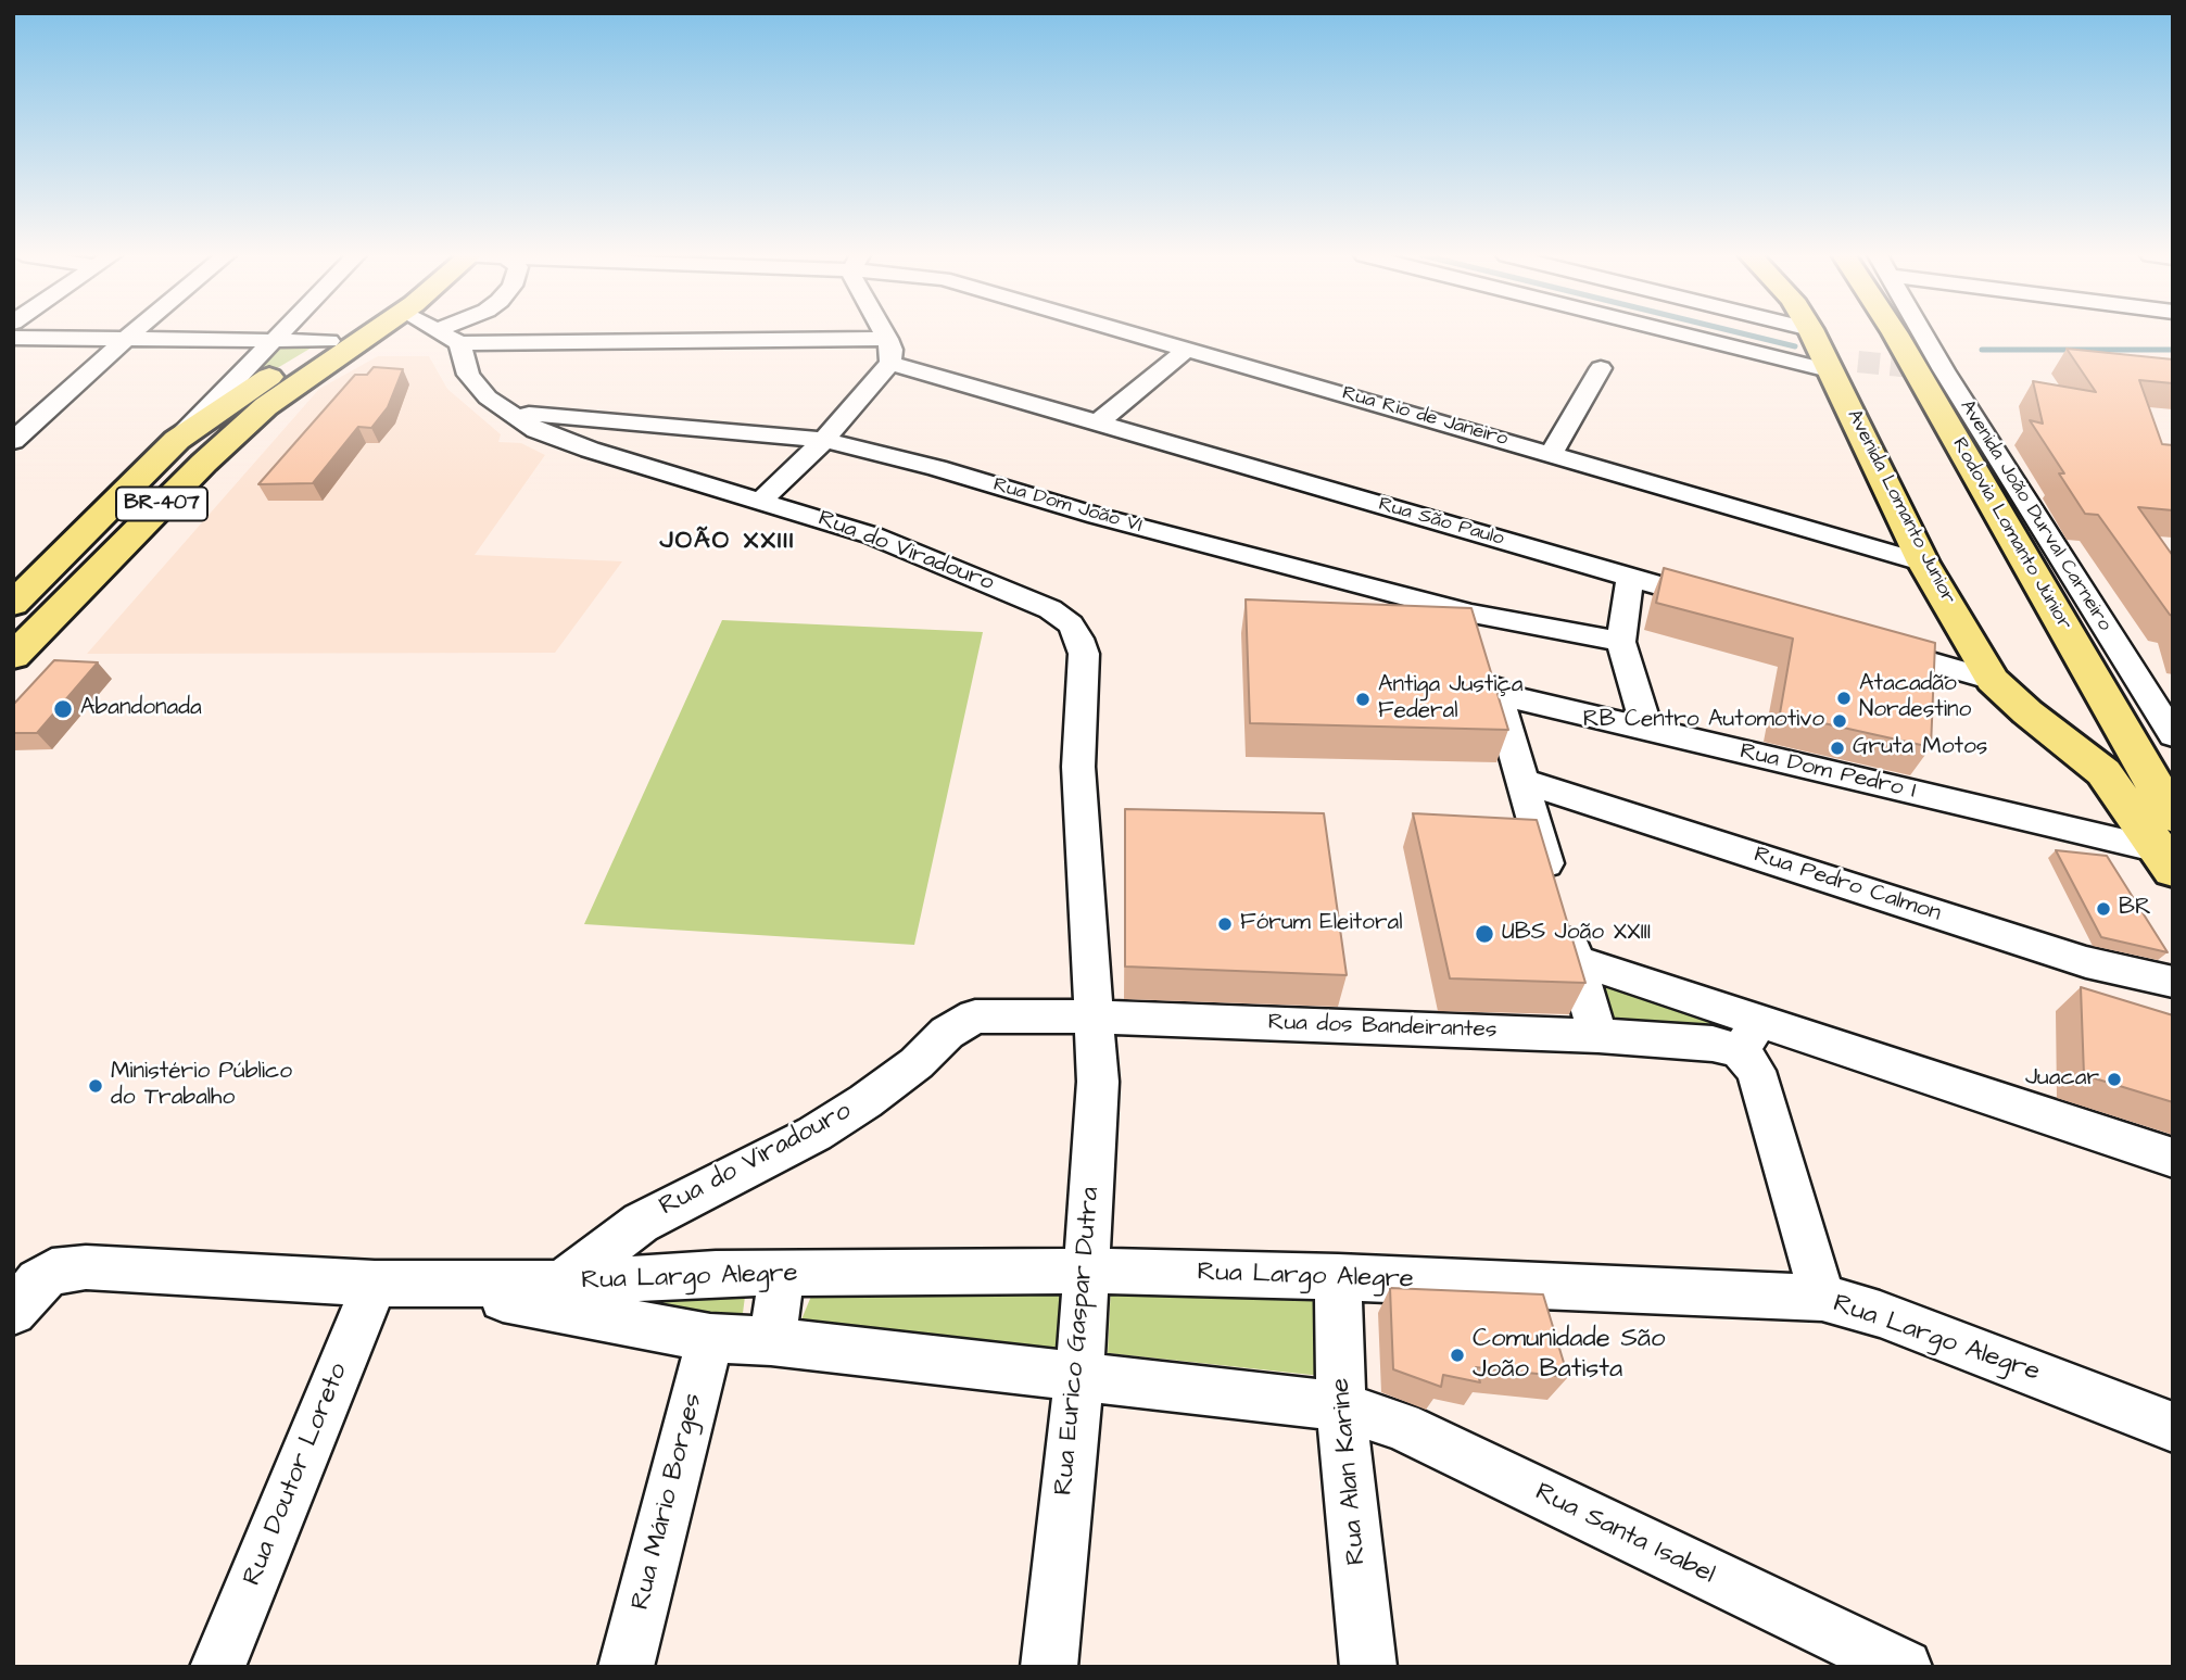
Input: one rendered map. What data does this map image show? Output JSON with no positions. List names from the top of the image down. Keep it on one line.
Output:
{"streets":{"highway":["BR-407","Avenida Lomanto Junior","Rodovia Lomanto Júnior"],"street":["Rua Rio de Janeiro","Rua Dom João VI","Avenida João Durval Carneiro","Rua São Paulo","Rua do Viradouro","Rua Dom Pedro I","Rua Pedro Calmon","Rua dos Bandeirantes","Rua Largo Alegre","Rua Eurico Gaspar Dutra","Rua Alan Karine","Rua Doutor Loreto","Rua Mário Borges","Rua Santa Isabel"]},"crossings":[["Rua Rio de Janeiro","Avenida Lomanto Junior"],["Rua Dom João VI","Rua do Viradouro"],["Avenida Lomanto Junior","Rodovia Lomanto Júnior"],["Avenida Lomanto Junior","Rua Dom Pedro I"],["Rua São Paulo","Rua do Viradouro"],["Rodovia Lomanto Júnior","Rua Dom Pedro I"],["Rua do Viradouro","Rua dos Bandeirantes"],["Rua do Viradouro","Rua Largo Alegre"],["Rua do Viradouro","Rua Eurico Gaspar Dutra"],["Rua dos Bandeirantes","Rua Eurico Gaspar Dutra"],["Rua Largo Alegre","Rua Eurico Gaspar Dutra"],["Rua Largo Alegre","Rua Alan Karine"],["Rua Largo Alegre","Rua Doutor Loreto"],["Rua Largo Alegre","Rua Mário Borges"],["Rua Largo Alegre","Rua Santa Isabel"],["Rua Alan Karine","Rua Santa Isabel"]],"districts":["JOÃO XXIII"],"places":["Atacadão Nordestino","Antiga Justiça Federal","Abandonada","RB Centro Automotivo","Gruta Motos","BR","Fórum Eleitoral","UBS João XXIII","Juacar","Ministério Público do Trabalho","Comunidade São João Batista"]}
